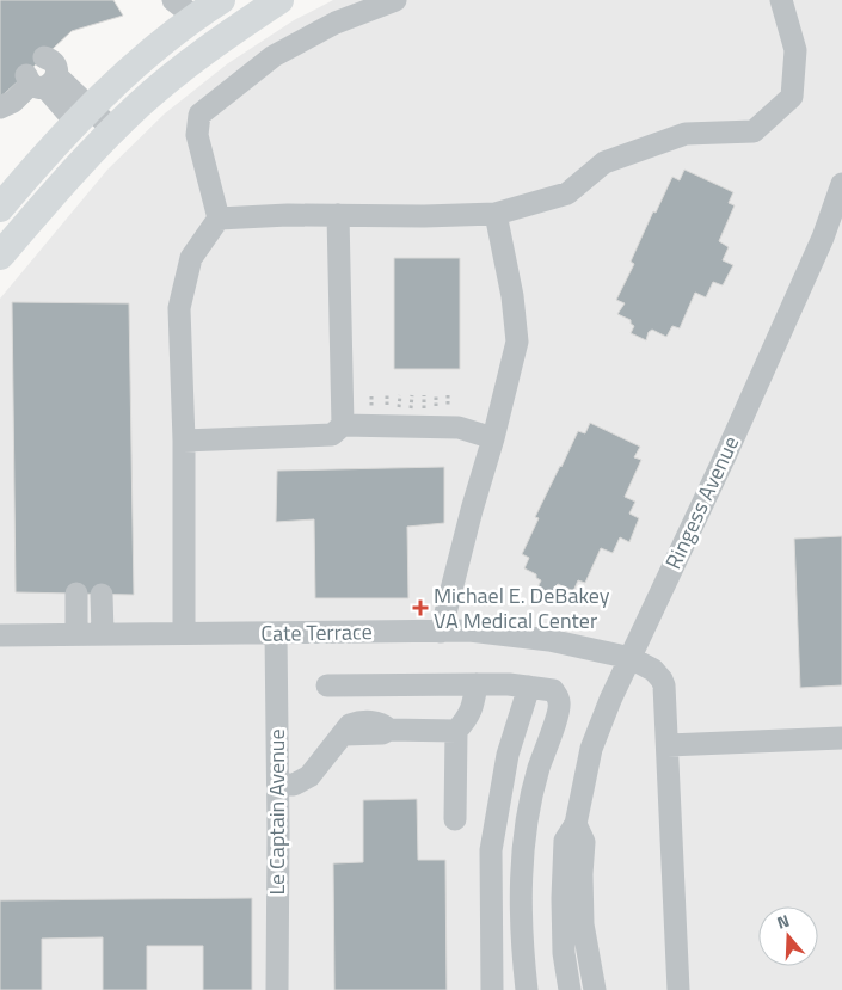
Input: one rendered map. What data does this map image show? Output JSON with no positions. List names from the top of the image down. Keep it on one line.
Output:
{"streets":{"street":["Ringess Avenue","Cate Terrace","Le Captain Avenue"]},"crossings":[["Ringess Avenue","Cate Terrace"],["Cate Terrace","Le Captain Avenue"]],"places":{"health":["Michael E. DeBakey VA Medical Center"]},"north":"top"}
